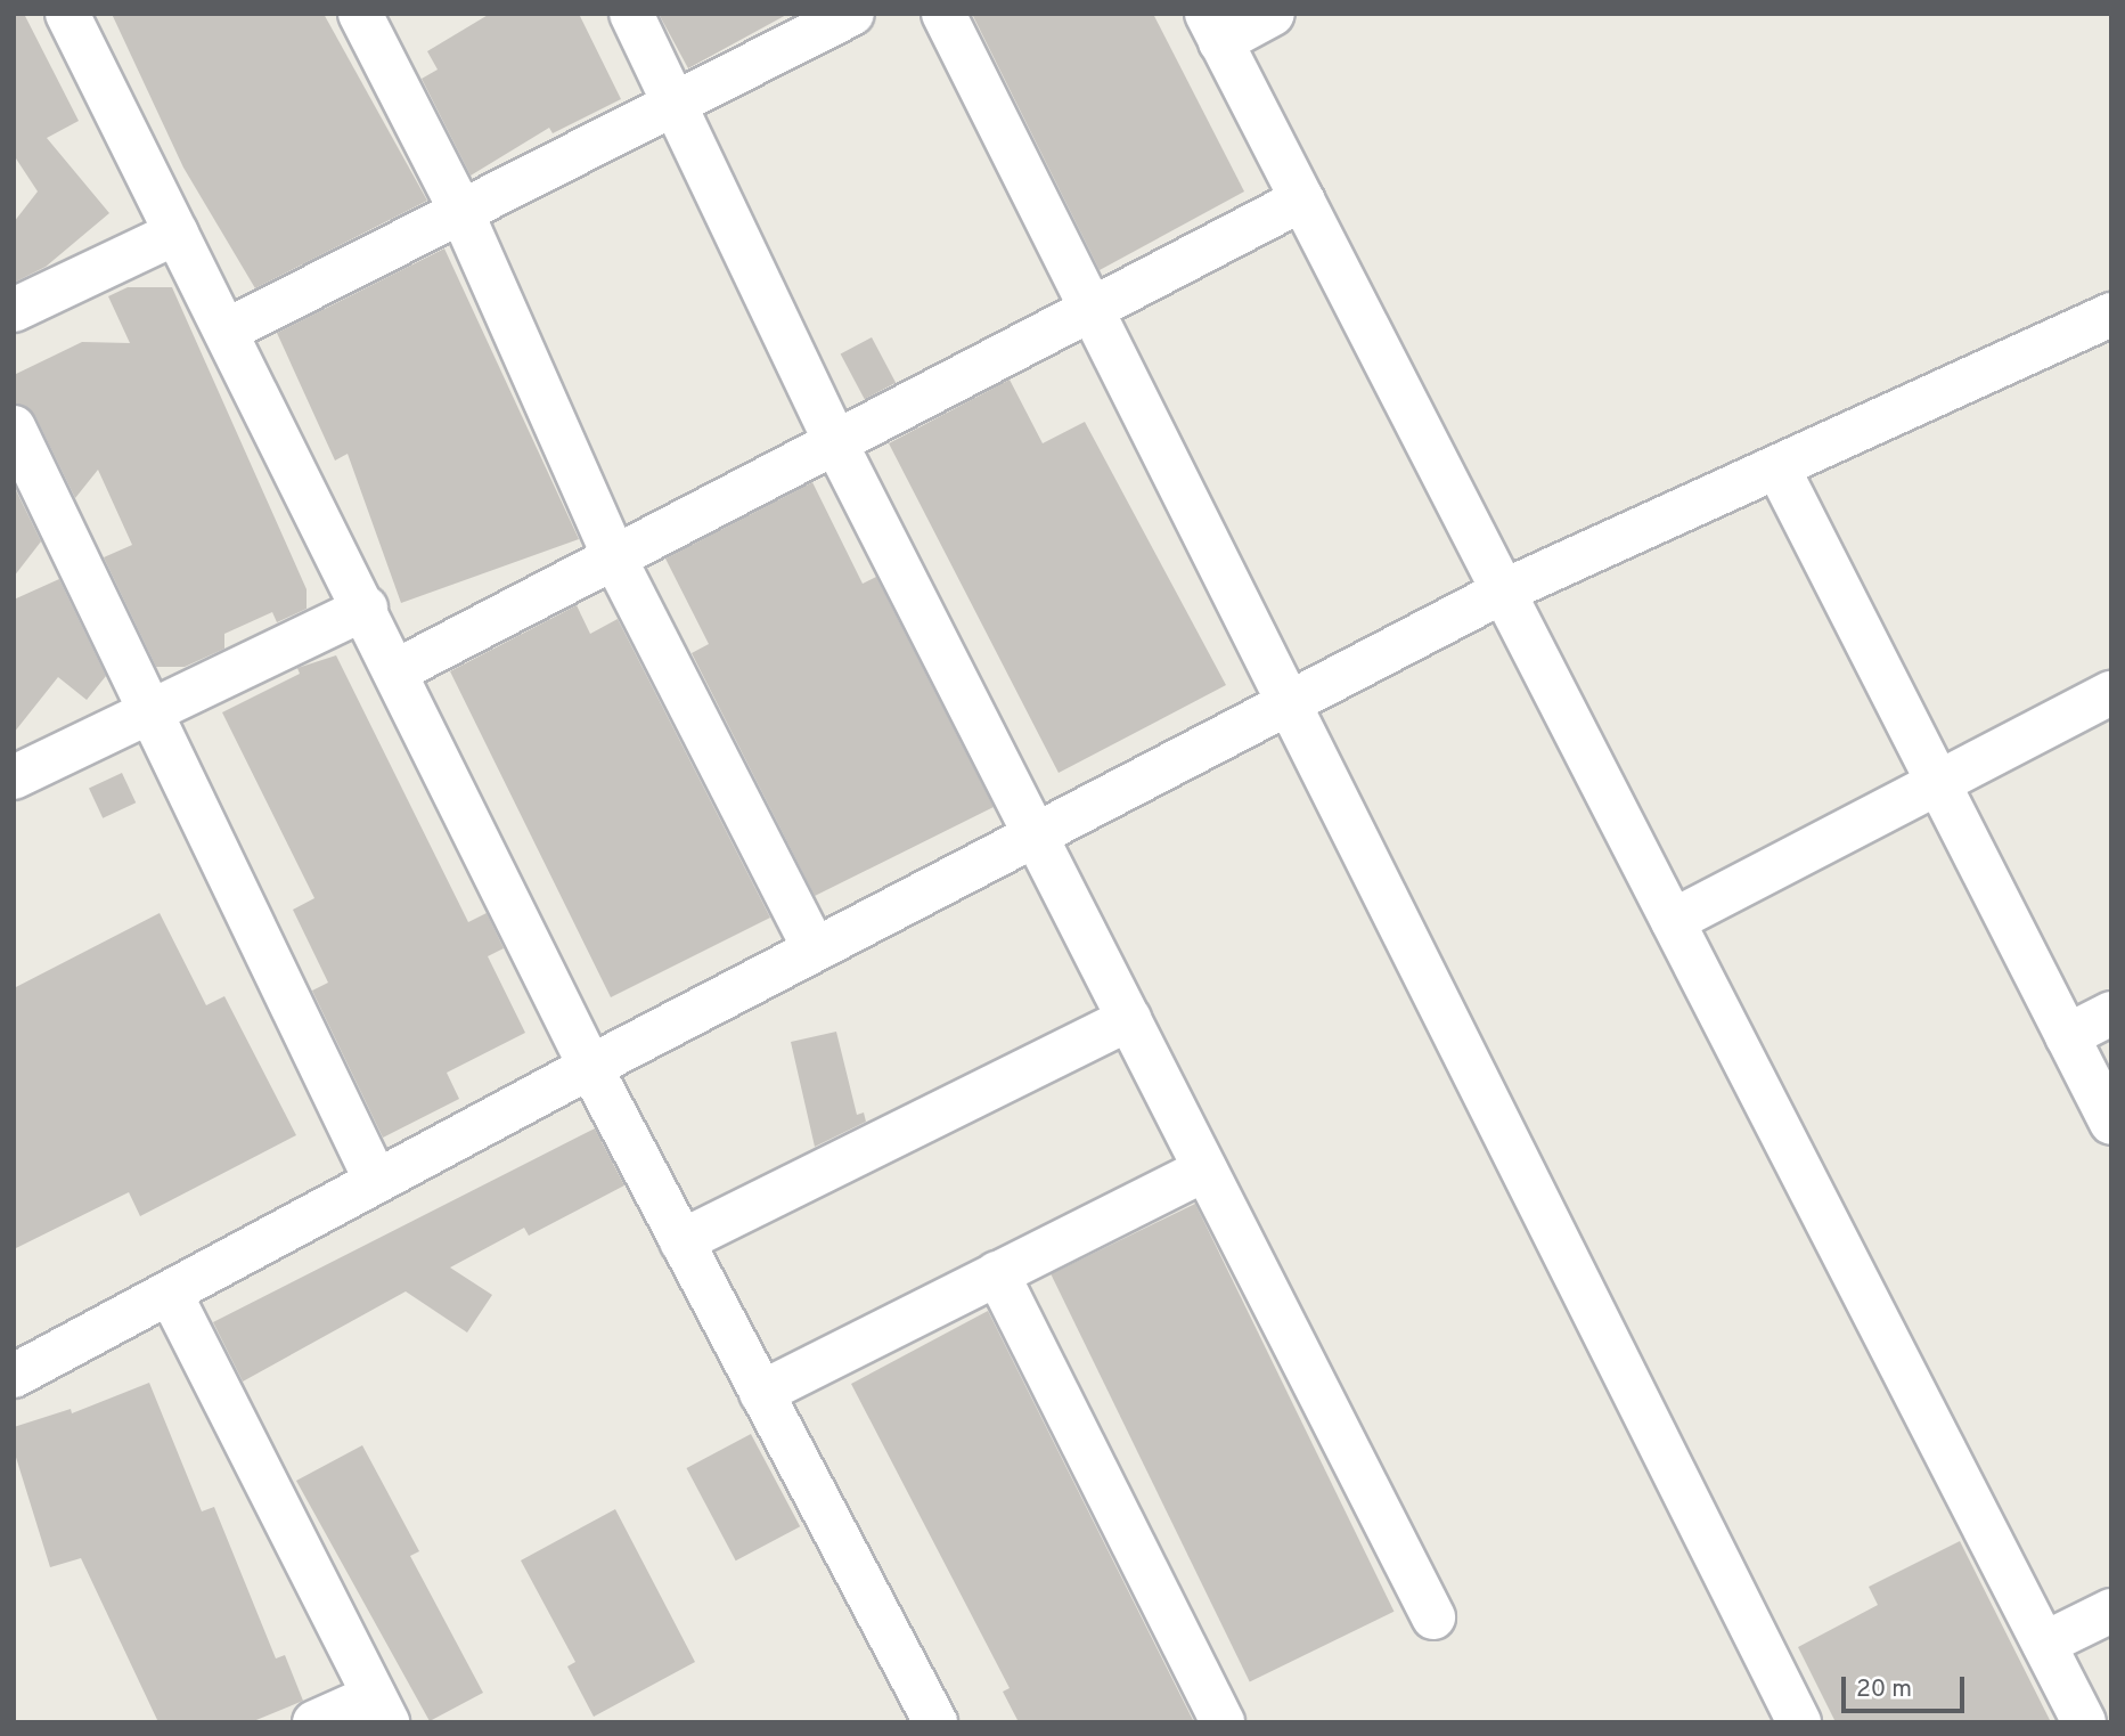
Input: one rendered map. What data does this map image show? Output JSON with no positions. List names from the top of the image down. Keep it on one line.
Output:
{"scale_bar":"20 m"}
